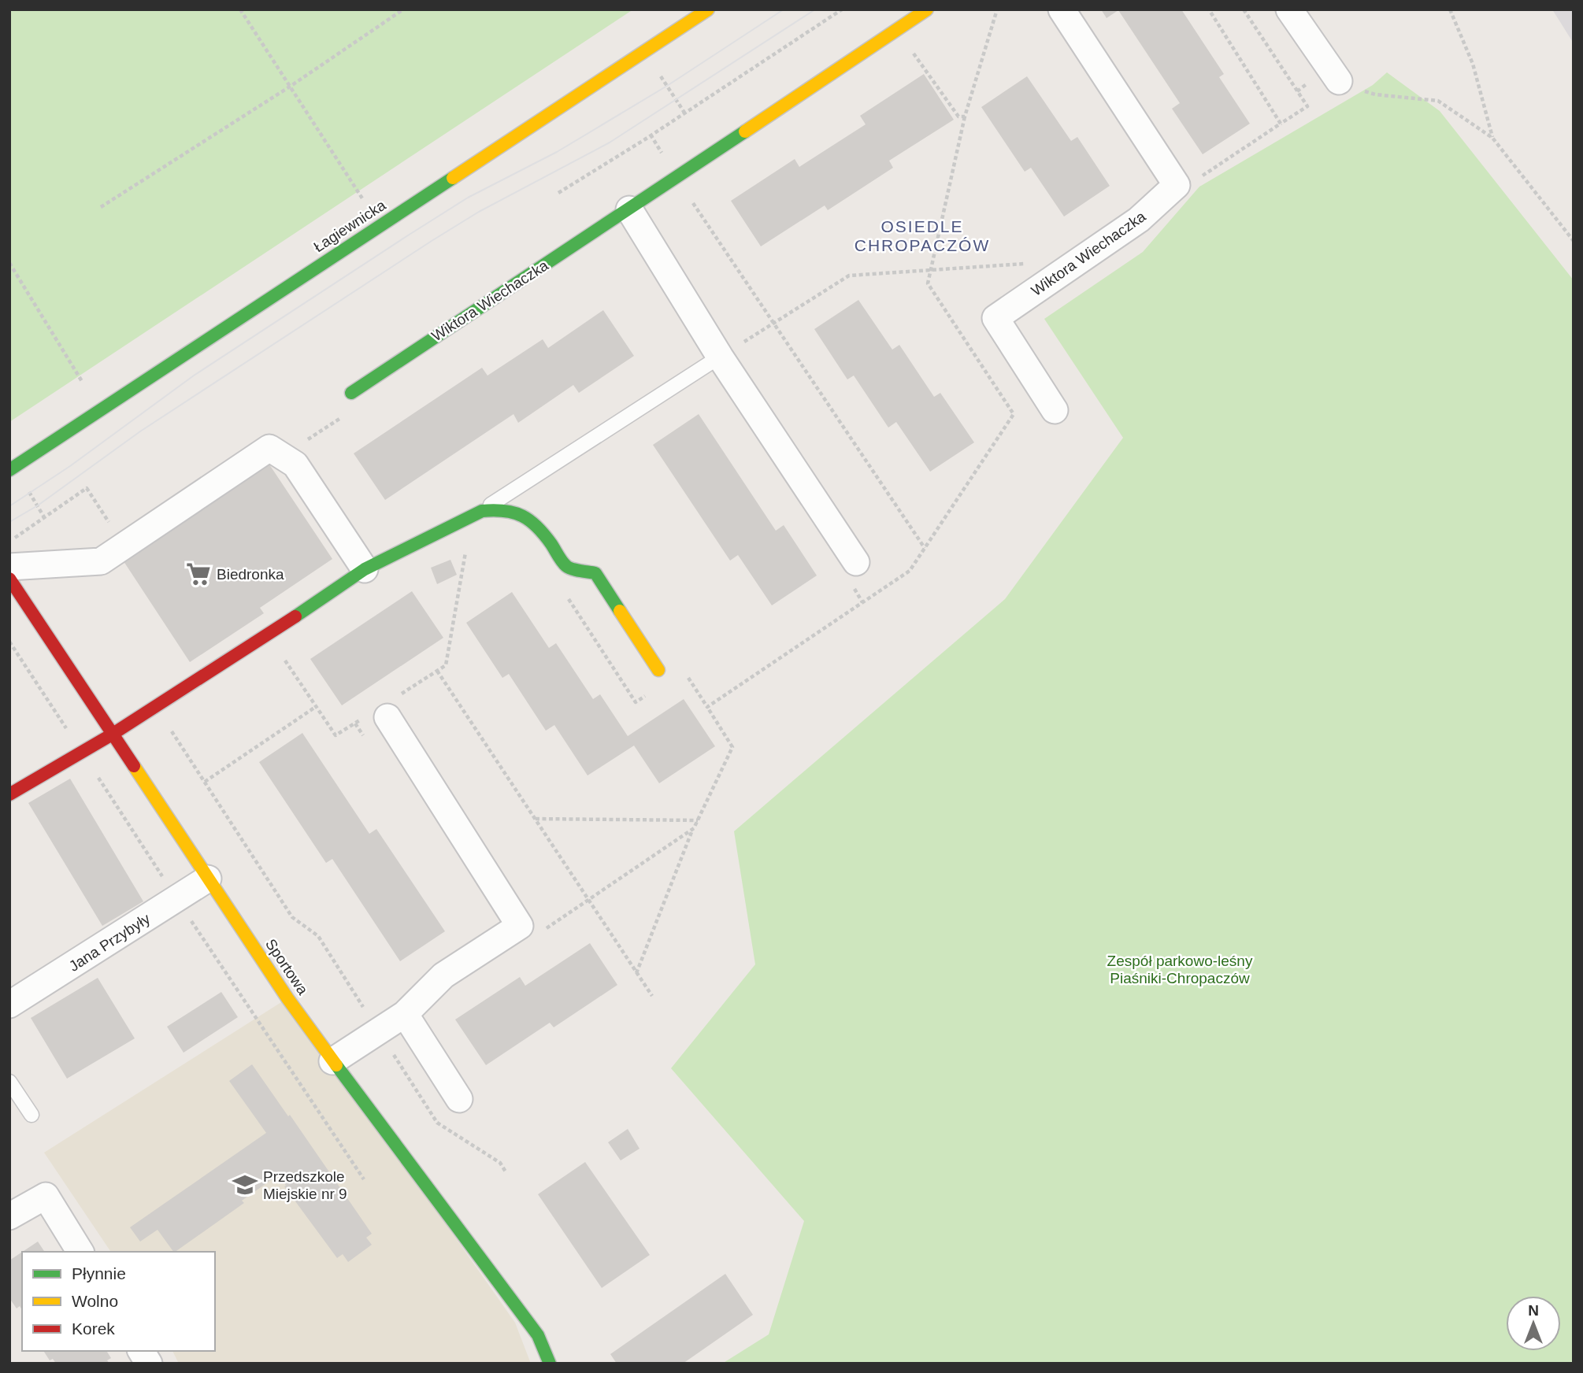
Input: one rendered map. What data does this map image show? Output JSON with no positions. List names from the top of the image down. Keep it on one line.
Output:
{"streets":{"street":["Łagiewnicka","Wiktora Wiechaczka","Jana Przybyły","Sportowa"]},"crossings":[["Jana Przybyły","Sportowa"]],"districts":["OSIEDLE CHROPACZÓW"],"parks":["Zespół parkowo-leśny Piaśniki-Chropaczów"],"places":{"supermarket":["Biedronka"],"school or university":["Przedszkole Miejskie nr 9"]},"legend":["Płynnie","Wolno","Korek"],"north":"top"}
